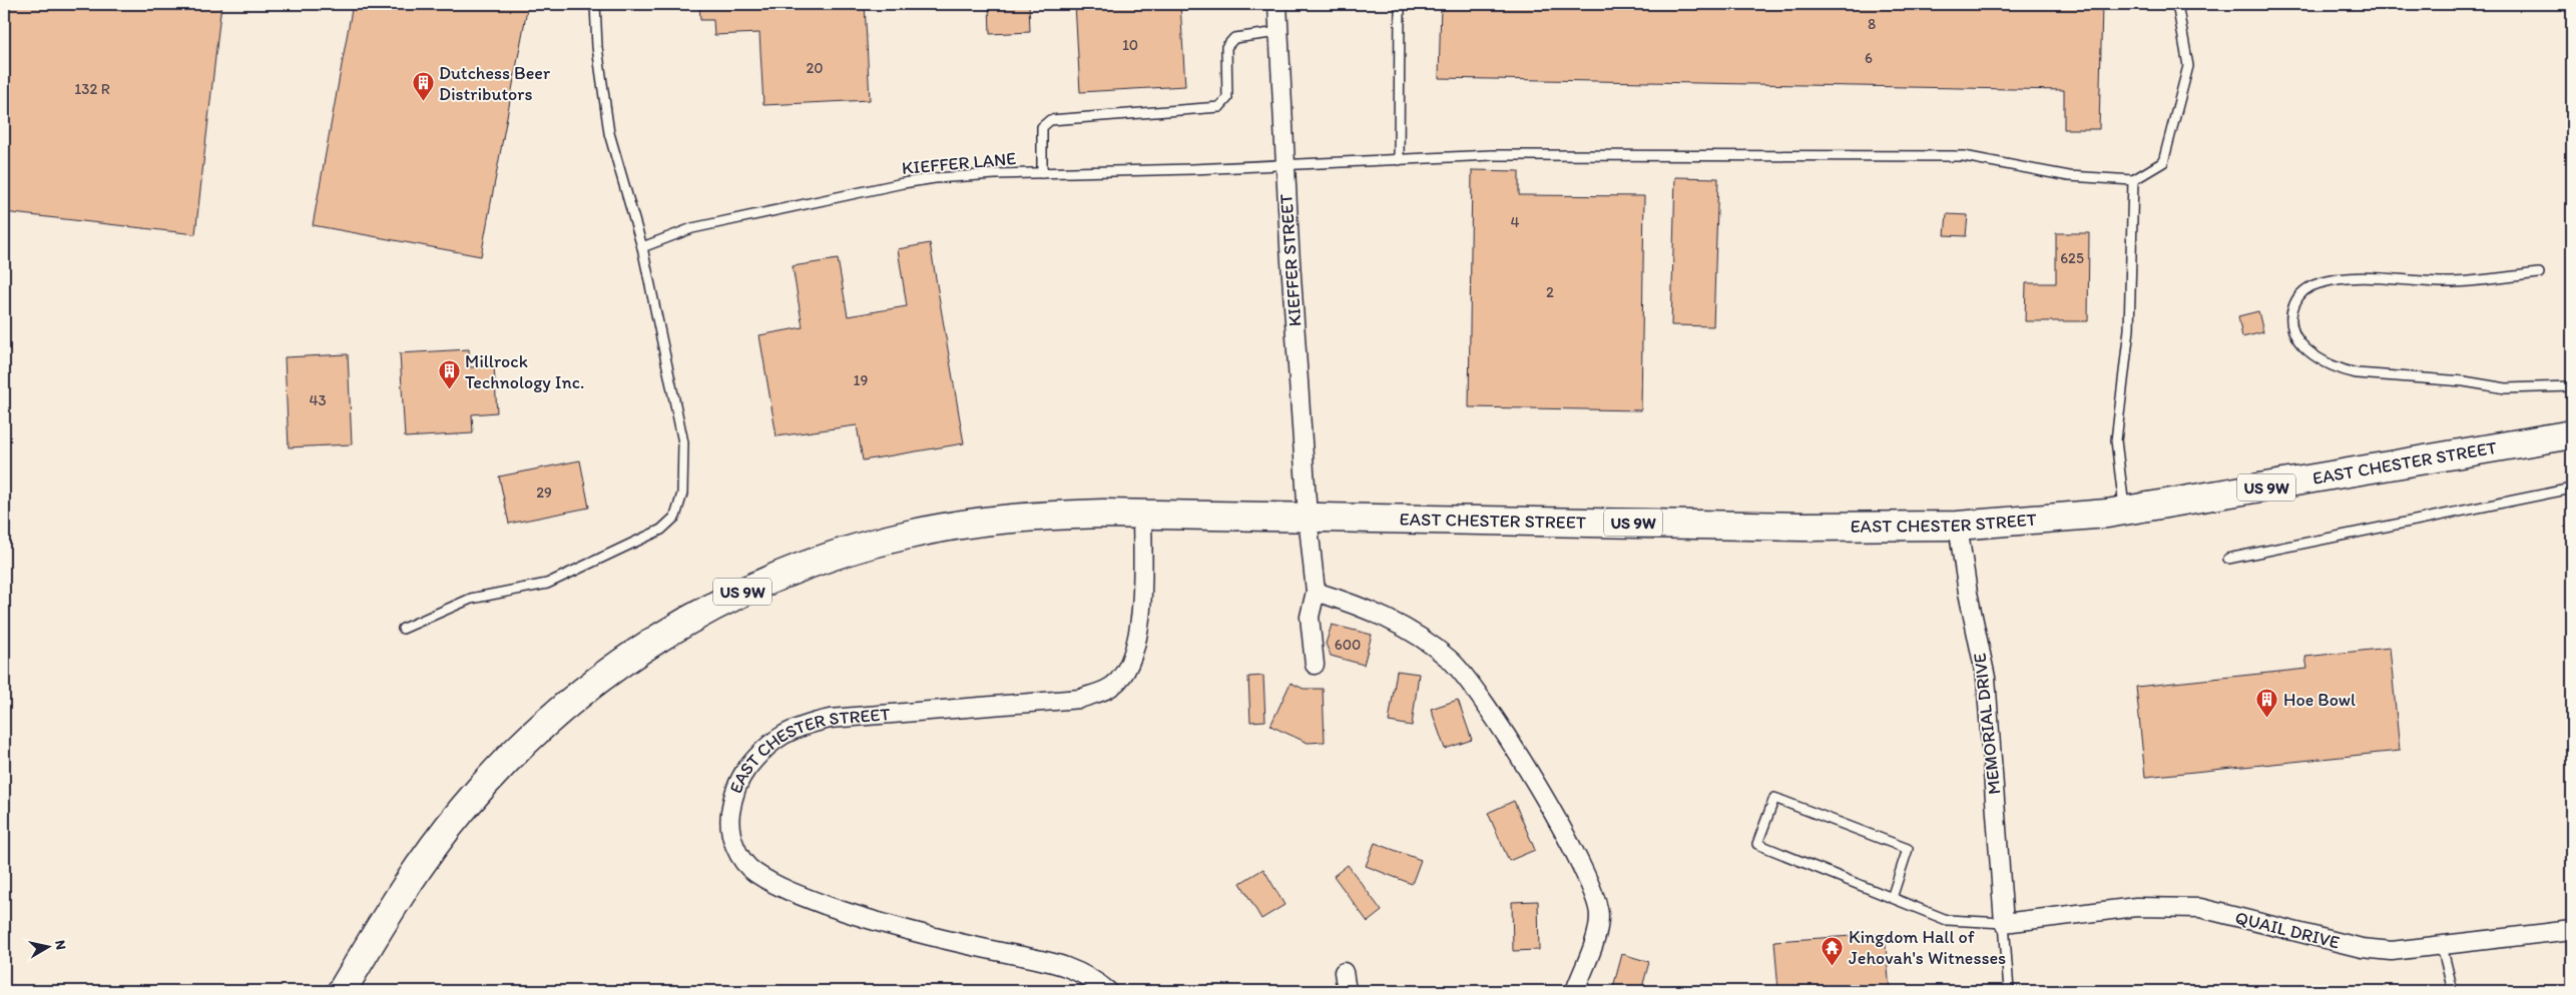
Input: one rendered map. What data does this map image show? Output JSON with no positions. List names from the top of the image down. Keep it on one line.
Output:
{"streets":{"main road":["EAST CHESTER STREET","US 9W"],"street":["KIEFFER STREET","MEMORIAL DRIVE","QUAIL DRIVE"],"lane":["KIEFFER LANE"]},"crossings":[["KIEFFER LANE","KIEFFER STREET"],["KIEFFER STREET","EAST CHESTER STREET"],["KIEFFER STREET","US 9W"],["EAST CHESTER STREET","US 9W"],["EAST CHESTER STREET","MEMORIAL DRIVE"],["MEMORIAL DRIVE","QUAIL DRIVE"]],"places":{"building":["Dutchess Beer Distributors","Millrock Technology Inc.","Hoe Bowl"],"temple":["Kingdom Hall of Jehovah's Witnesses"]},"house_numbers":["8","10","6","20","132 R","4","625","2","19","43","29","600"],"north":"right"}
